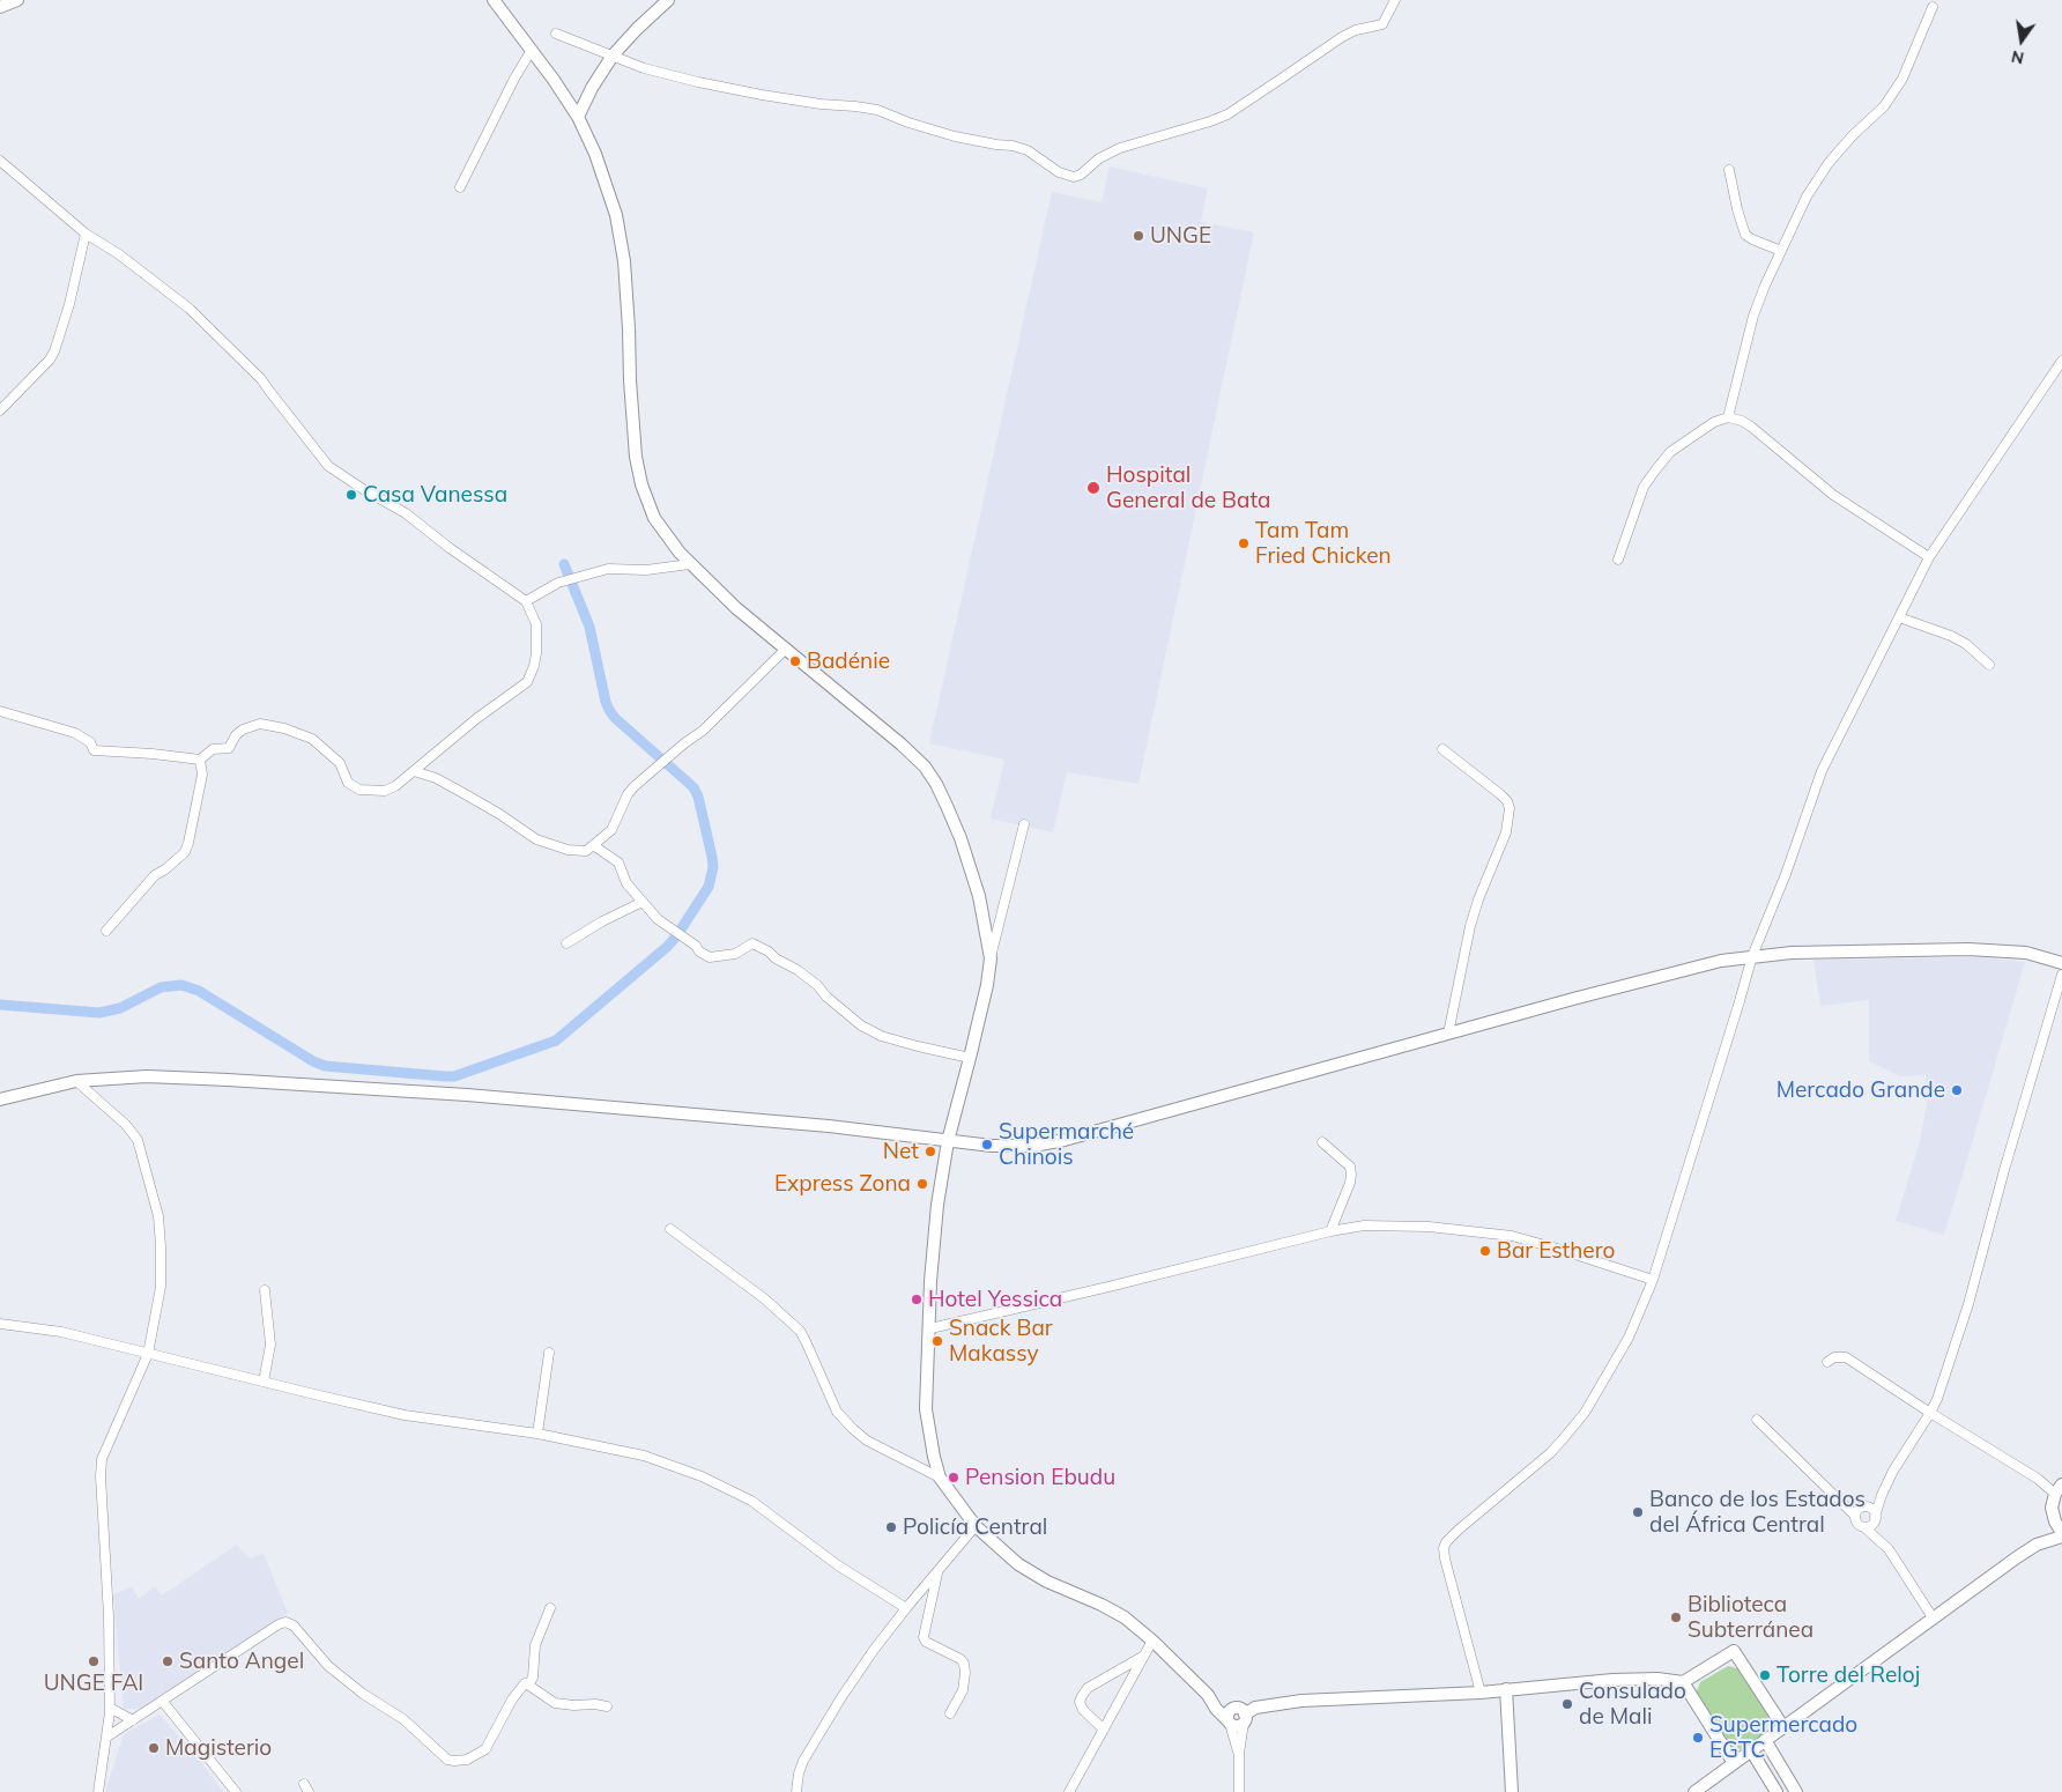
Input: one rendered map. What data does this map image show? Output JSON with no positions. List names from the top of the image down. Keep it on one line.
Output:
{"places":["UNGE","Hospital General de Bata","Casa Vanessa","Tam Tam Fried Chicken","Badénie","Mercado Grande","Supermarché Chinois","Net","Express Zona","Bar Esthero","Hotel Yessica","Snack Bar Makassy","Pension Ebudu","Banco de los Estados del África Central","Policía Central","Biblioteca Subterránea","UNGE FAI","Santo Angel","Torre del Reloj","Consulado de Mali","Supermercado EGTC","Magisterio"],"north":"bottom"}
